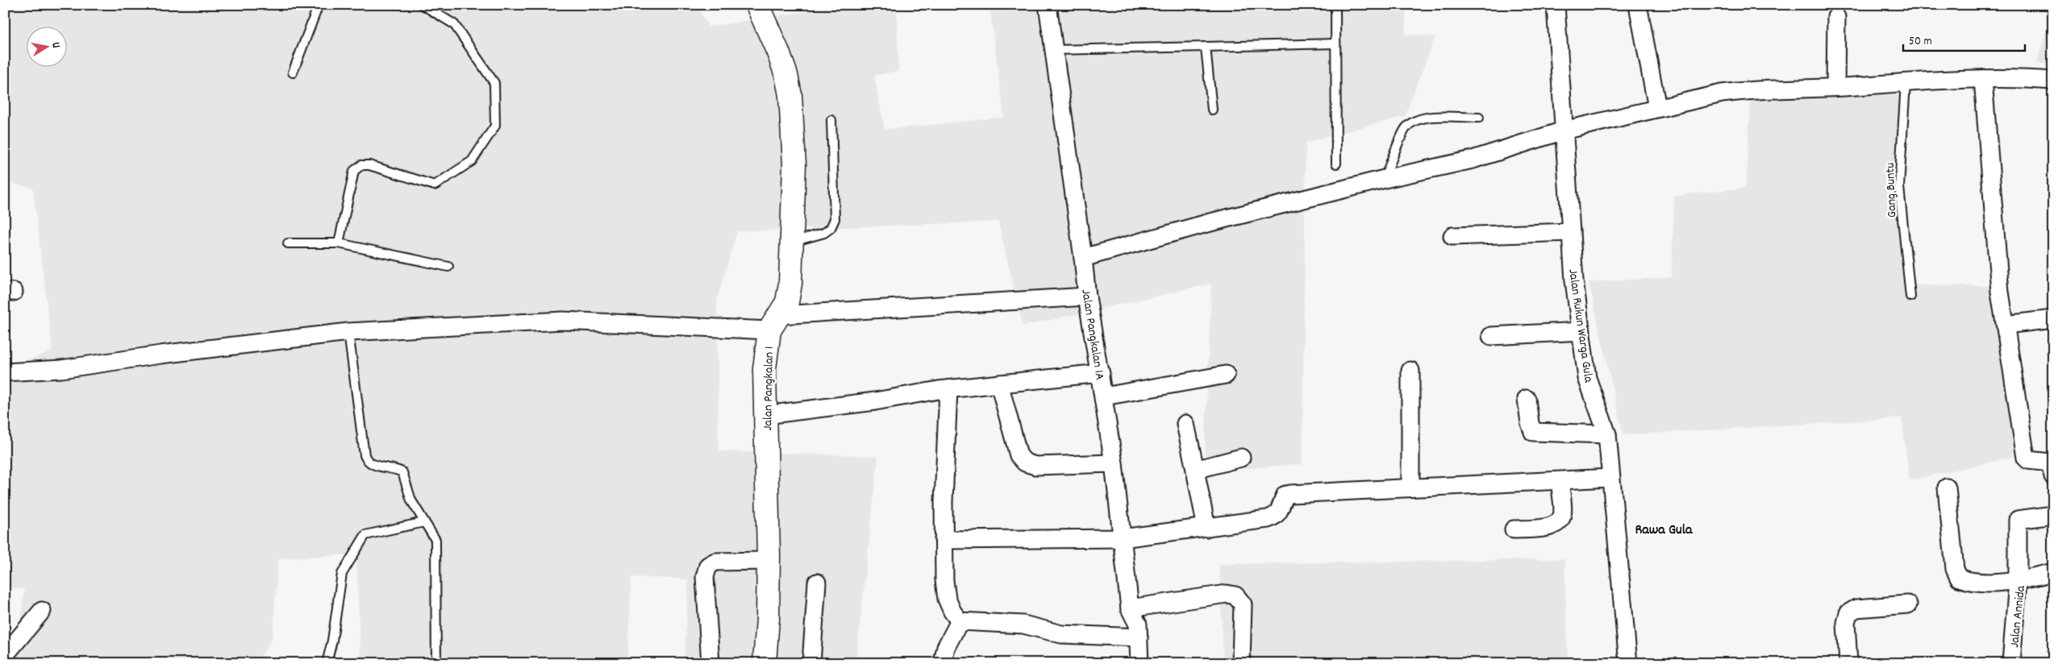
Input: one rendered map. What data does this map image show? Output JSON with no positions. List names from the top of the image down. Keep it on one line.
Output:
{"streets":{"main road":["Jalan Pangkalan 1"],"street":["Jalan Rukun Warga Gula","Jalan Pangkalan 1A","Jalan Annida"],"lane":["Gang Buntu"]},"districts":["Rawa Gula"],"scale_bar":"50 m","north":"right"}
